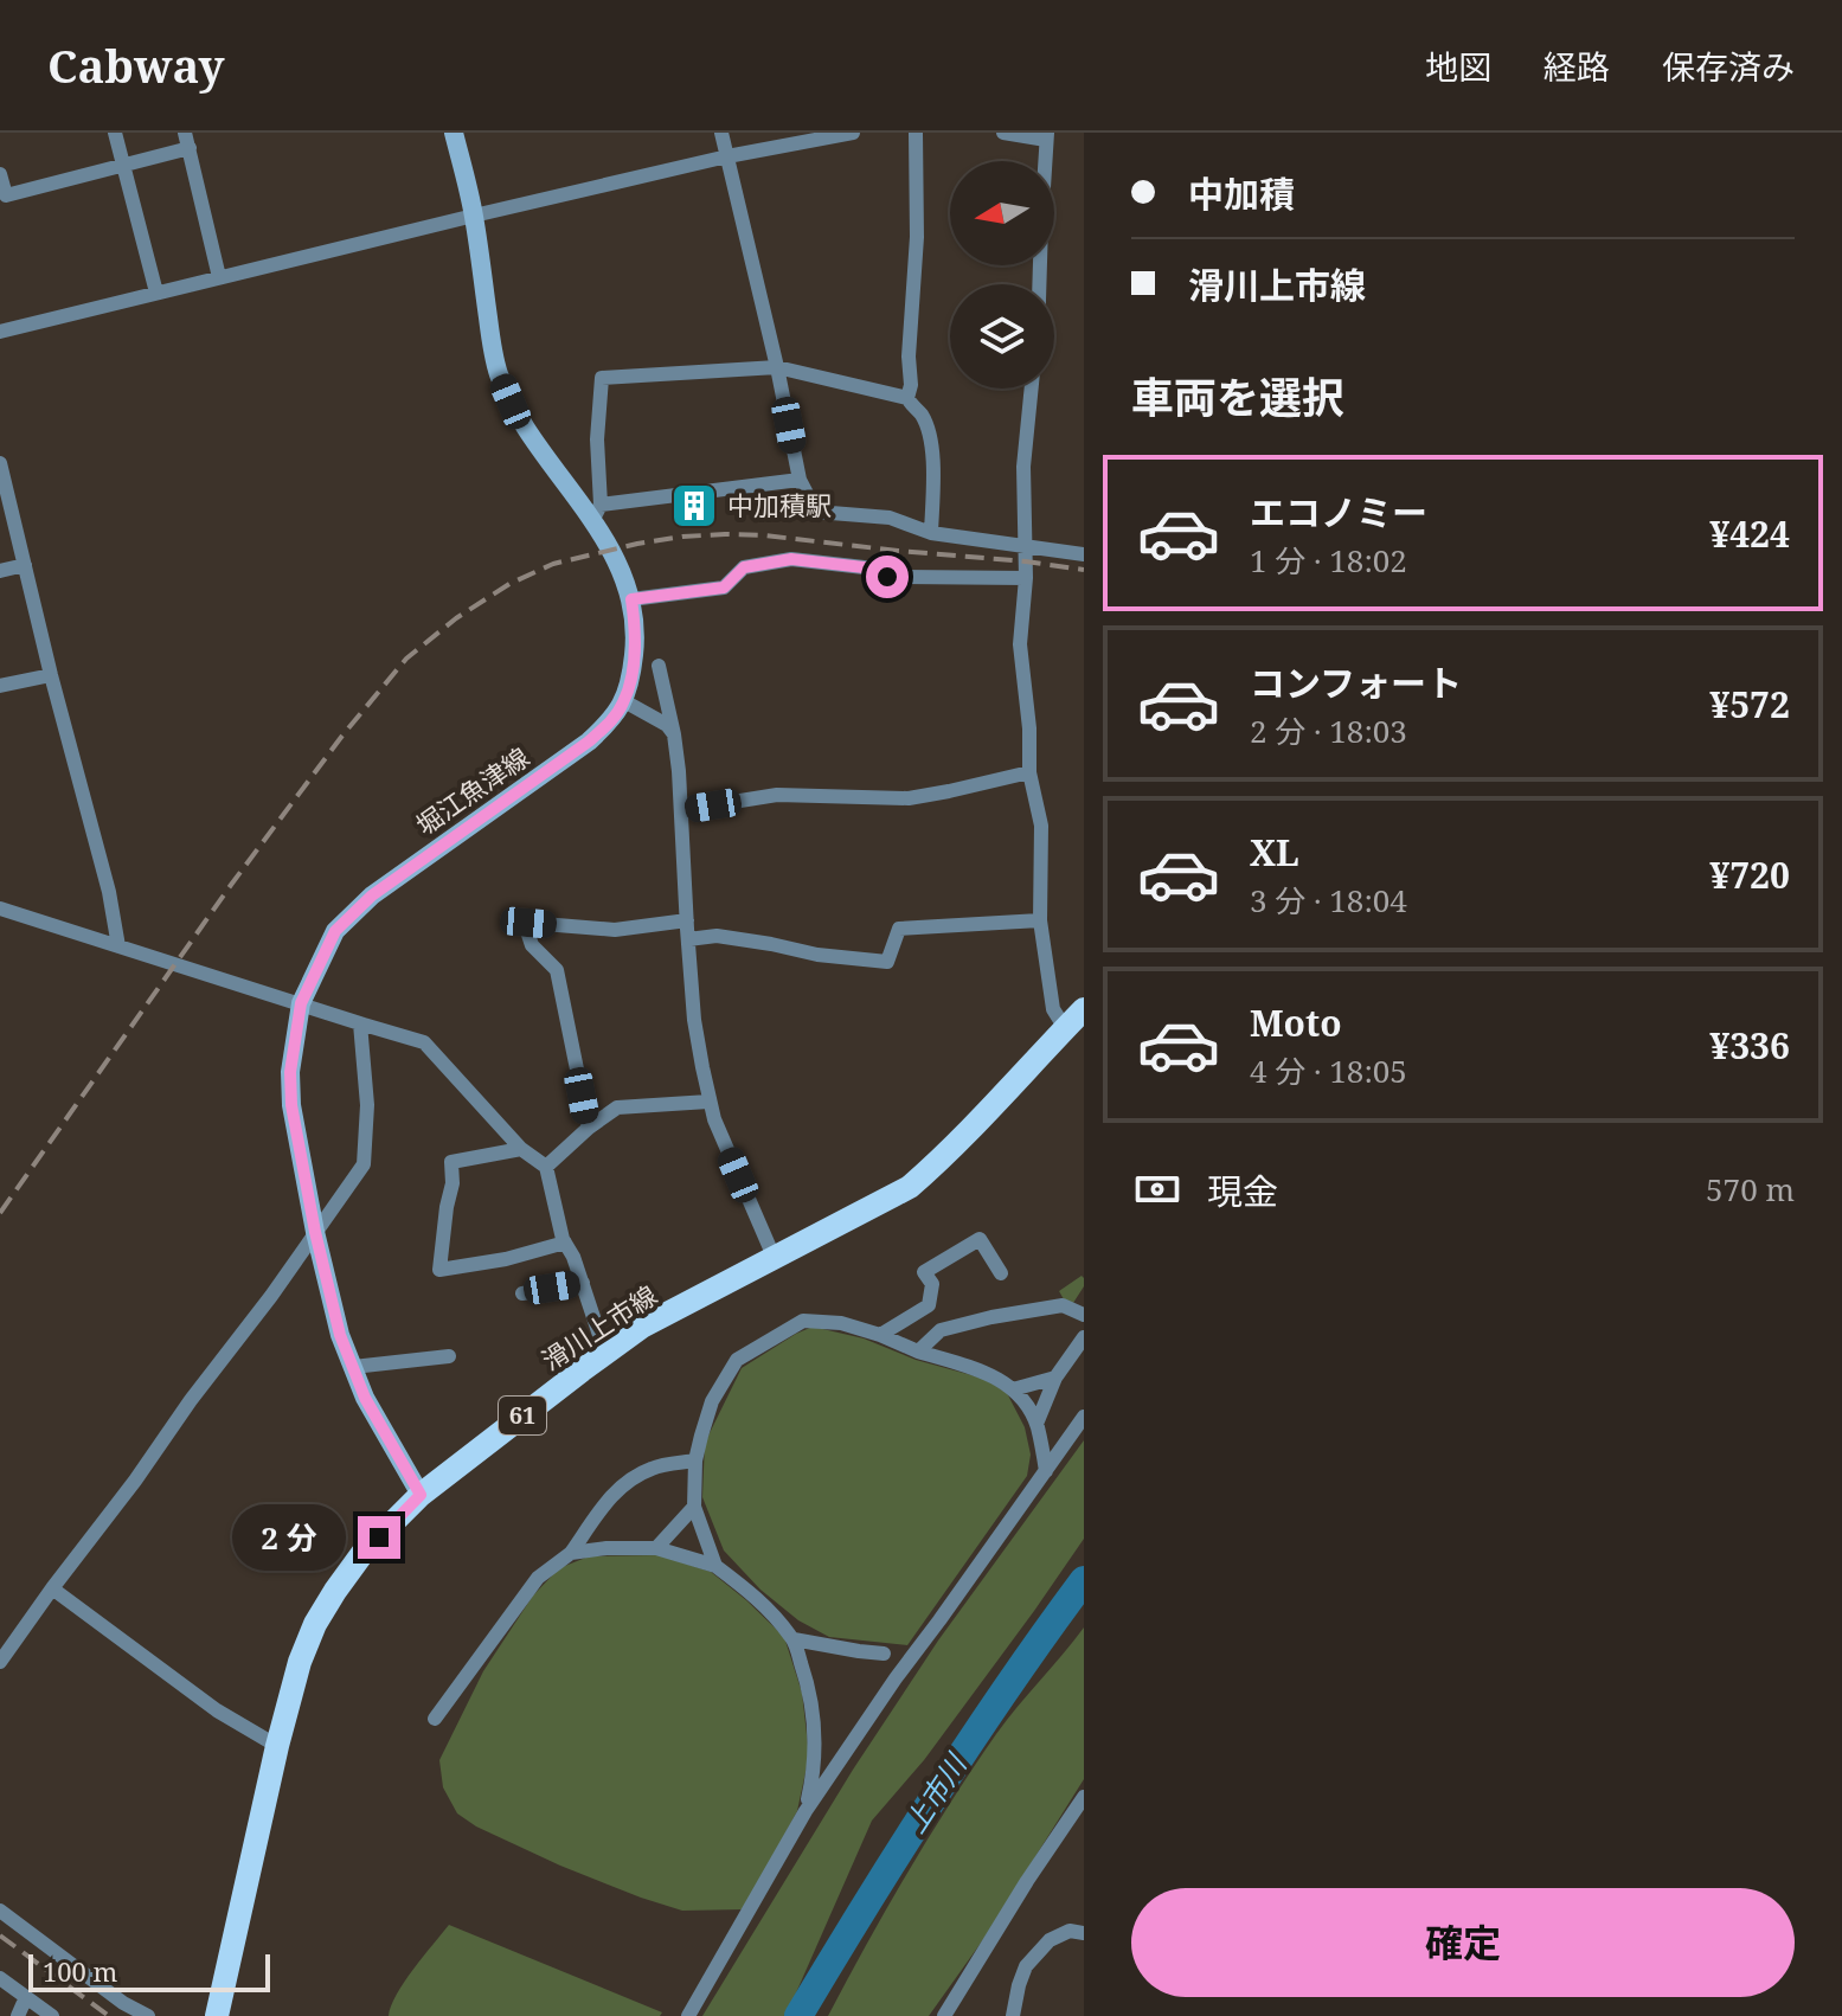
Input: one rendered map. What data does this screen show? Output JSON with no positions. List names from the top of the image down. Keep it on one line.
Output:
{"streets":{"main road":["堀江魚津線","滑川上市線","61"]},"crossings":[["堀江魚津線","滑川上市線"]],"water":["上市川"],"places":{"building":["中加積駅"]},"scale_bar":"100 m","north":"left","page":{"header":"Cabway","nav":["地図","経路","保存済み"],"banner":["中加積","滑川上市線"],"heading":"車両を選択","list":[{"name":"エコノミー","note":"1 分 · 18:02","value":"¥424"},{"name":"コンフォート","note":"2 分 · 18:03","value":"¥572"},{"name":"XL","note":"3 分 · 18:04","value":"¥720"},{"name":"Moto","note":"4 分 · 18:05","value":"¥336"}],"pay":["現金","570 m"],"bubble":"2 分","buttons":"確定","scale":"100 m"}}
